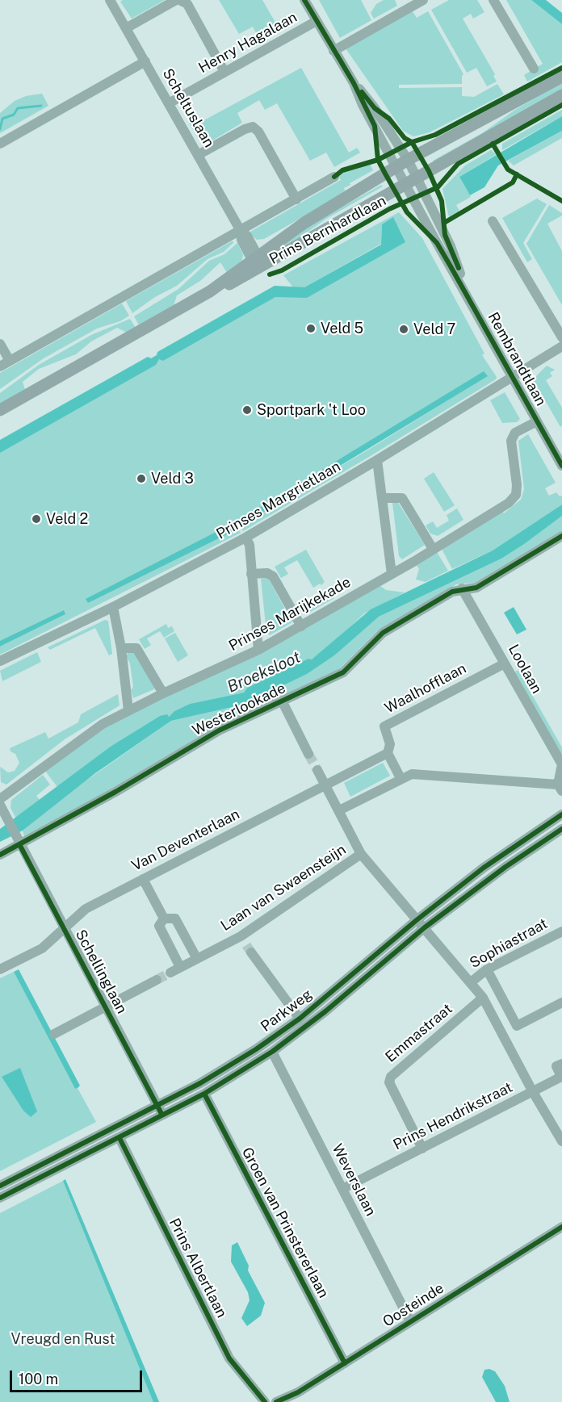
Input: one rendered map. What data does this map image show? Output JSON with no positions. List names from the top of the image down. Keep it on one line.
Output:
{"streets":{"main road":["Prins Bernhardlaan"],"street":["Henry Hagalaan","Scheltuslaan","Rembrandtlaan","Prinses Margrietlaan","Prinses Marijkekade","Loolaan","Waalhofflaan","Westerlookade","Van Deventerlaan","Laan van Swaensteijn","Sophiastraat","Schellinglaan","Parkweg","Emmastraat","Prins Hendrikstraat","Weverslaan","Groen van Prinstererlaan","Prins Albertlaan","Oosteinde"]},"crossings":[["Henry Hagalaan","Scheltuslaan"],["Scheltuslaan","Prins Bernhardlaan"],["Prins Bernhardlaan","Rembrandtlaan"],["Rembrandtlaan","Prinses Margrietlaan"],["Rembrandtlaan","Prinses Marijkekade"],["Loolaan","Waalhofflaan"],["Loolaan","Westerlookade"],["Waalhofflaan","Van Deventerlaan"],["Westerlookade","Schellinglaan"],["Van Deventerlaan","Schellinglaan"],["Schellinglaan","Parkweg"],["Parkweg","Weverslaan"],["Parkweg","Groen van Prinstererlaan"],["Parkweg","Prins Albertlaan"],["Emmastraat","Prins Hendrikstraat"],["Prins Hendrikstraat","Weverslaan"],["Weverslaan","Oosteinde"],["Groen van Prinstererlaan","Oosteinde"]],"water":["Broeksloot"],"parks":["Vreugd en Rust"],"places":["Veld 5","Veld 7","Sportpark 't Loo","Veld 3","Veld 2"],"scale_bar":"100 m"}
